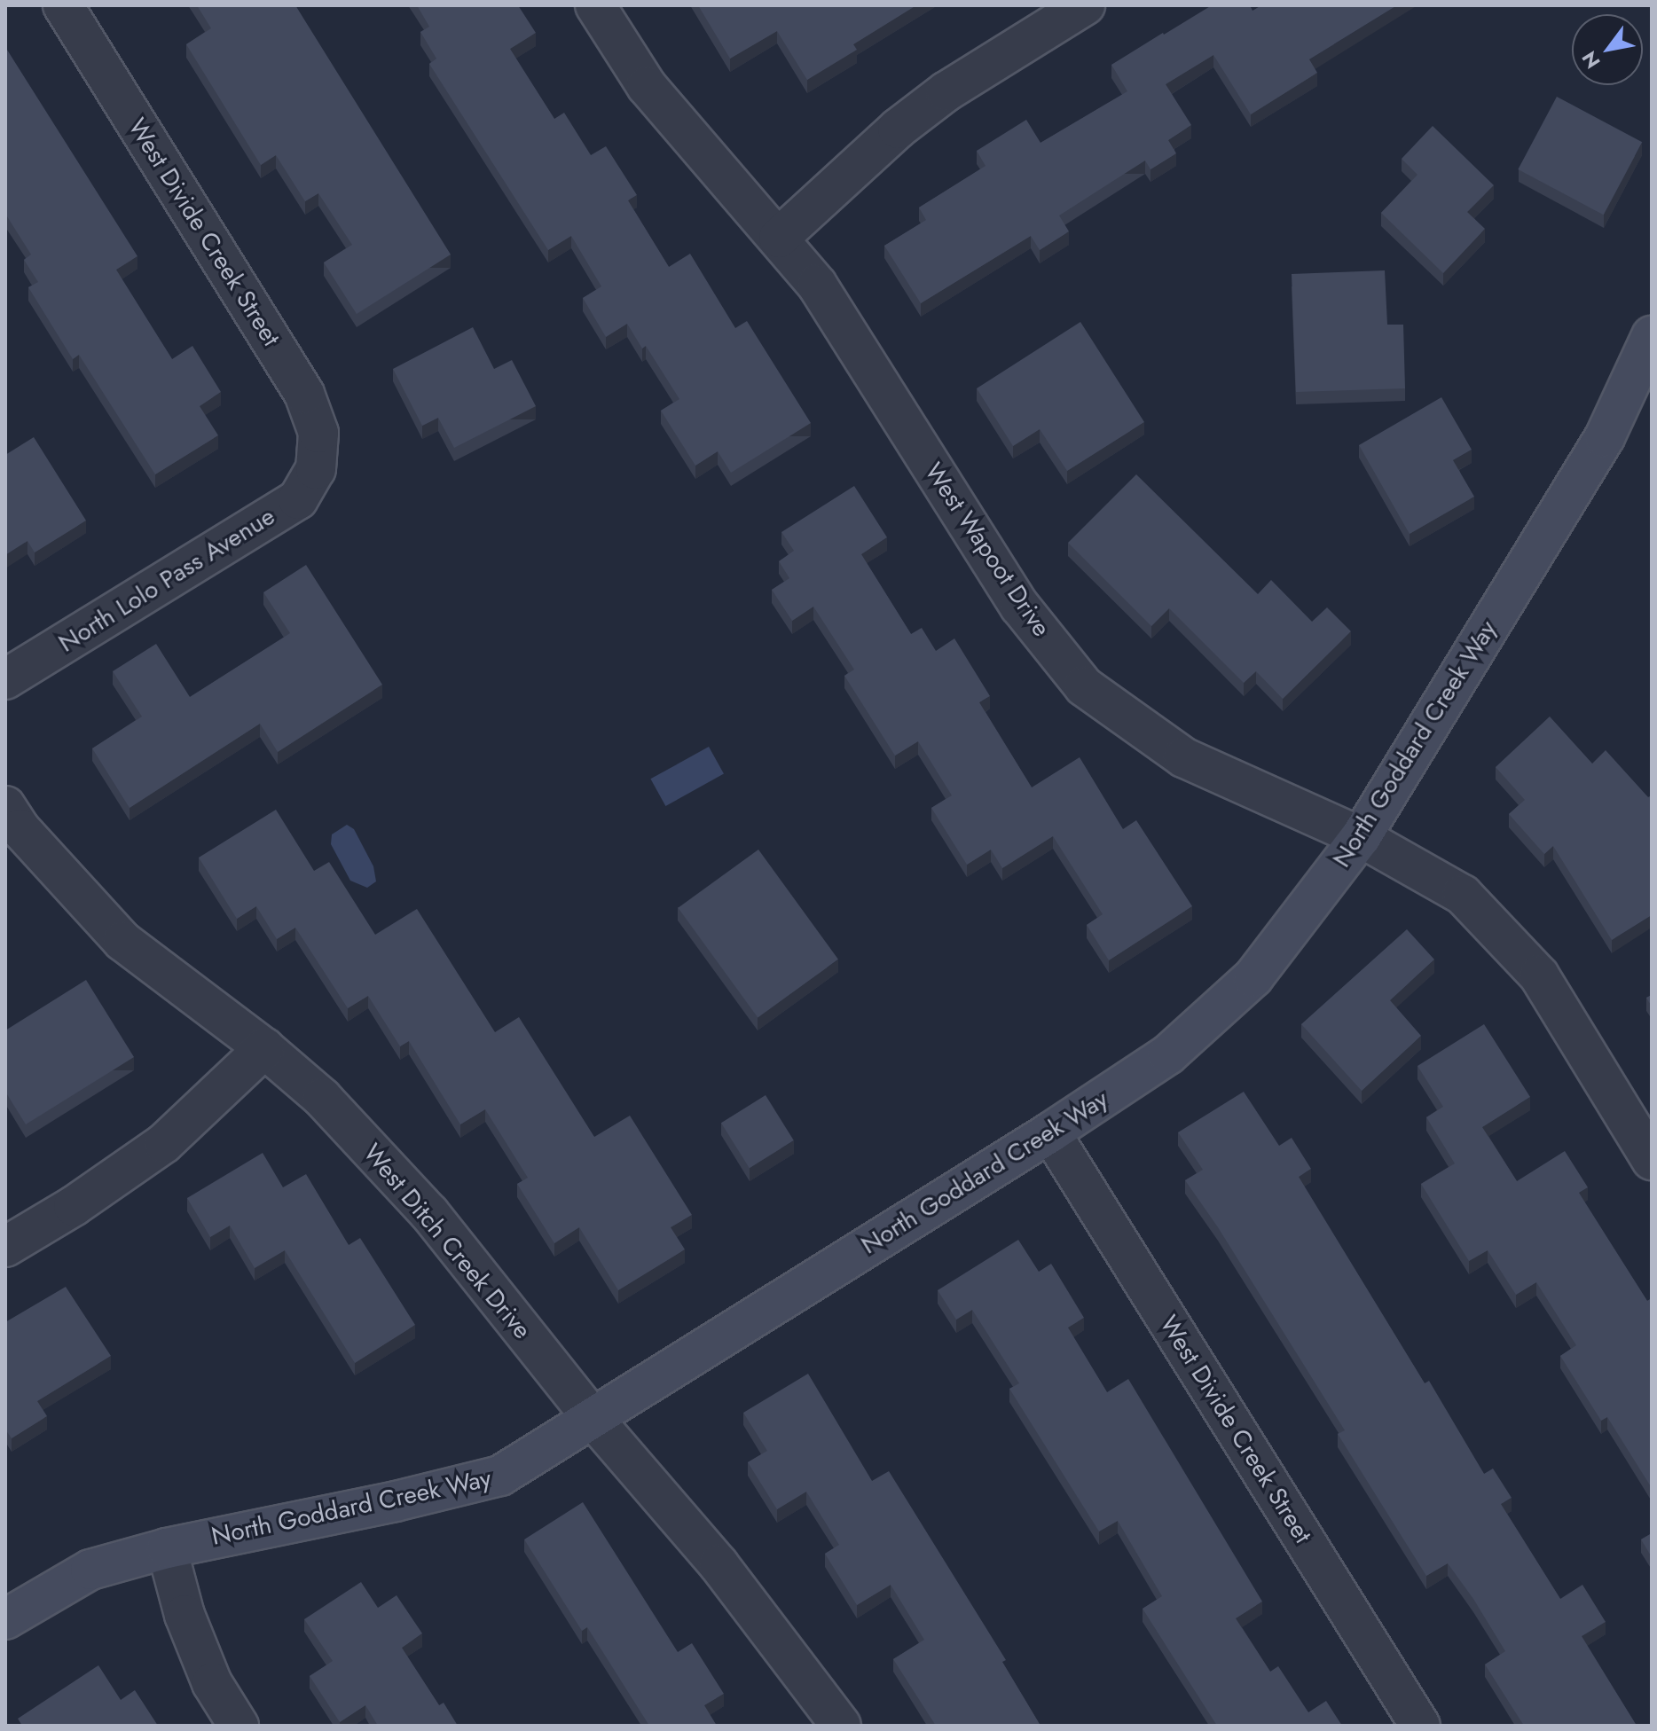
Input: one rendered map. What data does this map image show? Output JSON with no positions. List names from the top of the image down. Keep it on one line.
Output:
{"streets":{"street":["West Divide Creek Street","West Wapoot Drive","North Lolo Pass Avenue","North Goddard Creek Way","West Ditch Creek Drive"]},"crossings":[["West Divide Creek Street","North Lolo Pass Avenue"],["West Divide Creek Street","North Goddard Creek Way"],["West Wapoot Drive","North Goddard Creek Way"],["North Goddard Creek Way","West Ditch Creek Drive"]],"north":"bottom left"}
